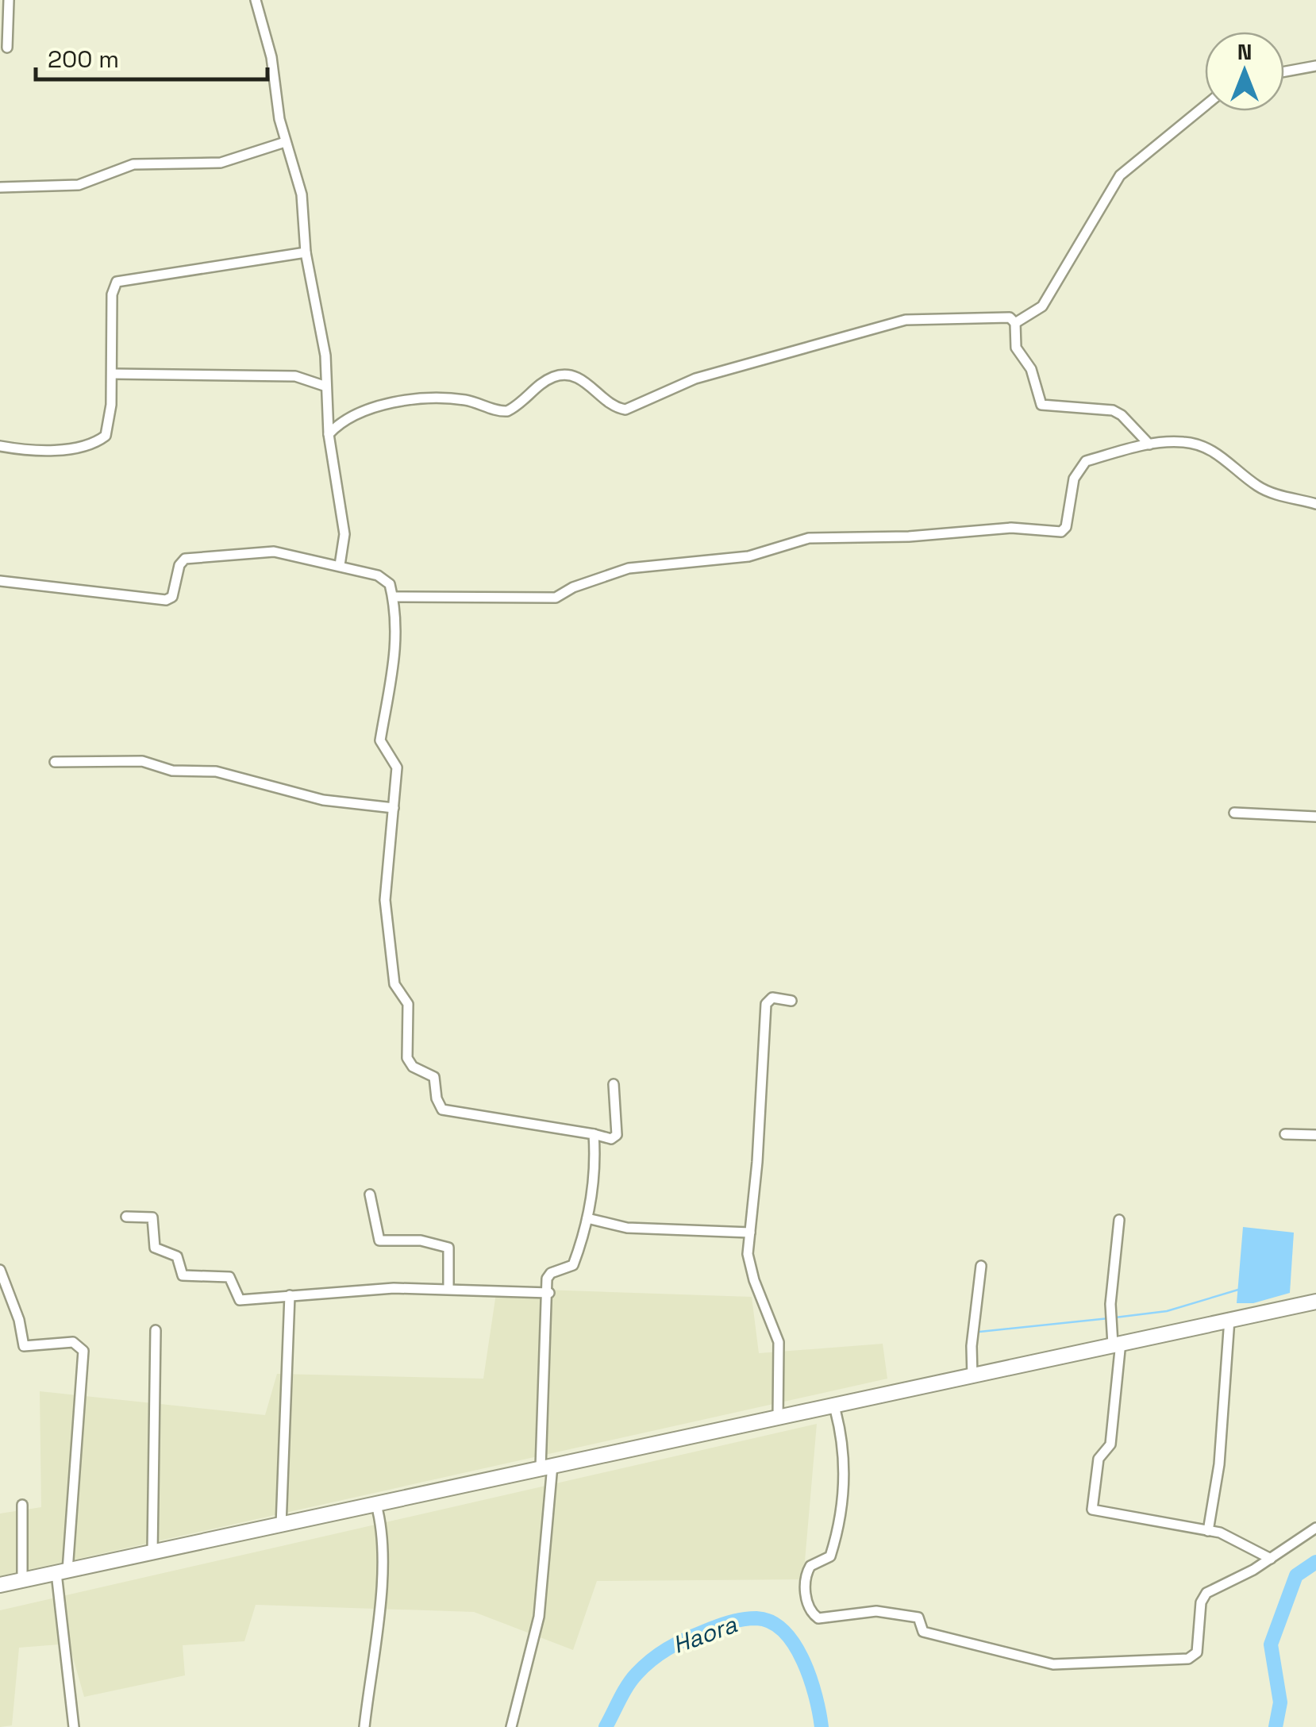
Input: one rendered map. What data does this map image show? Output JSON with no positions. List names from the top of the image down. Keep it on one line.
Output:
{"water":["Haora"],"scale_bar":"200 m","north":"top"}
